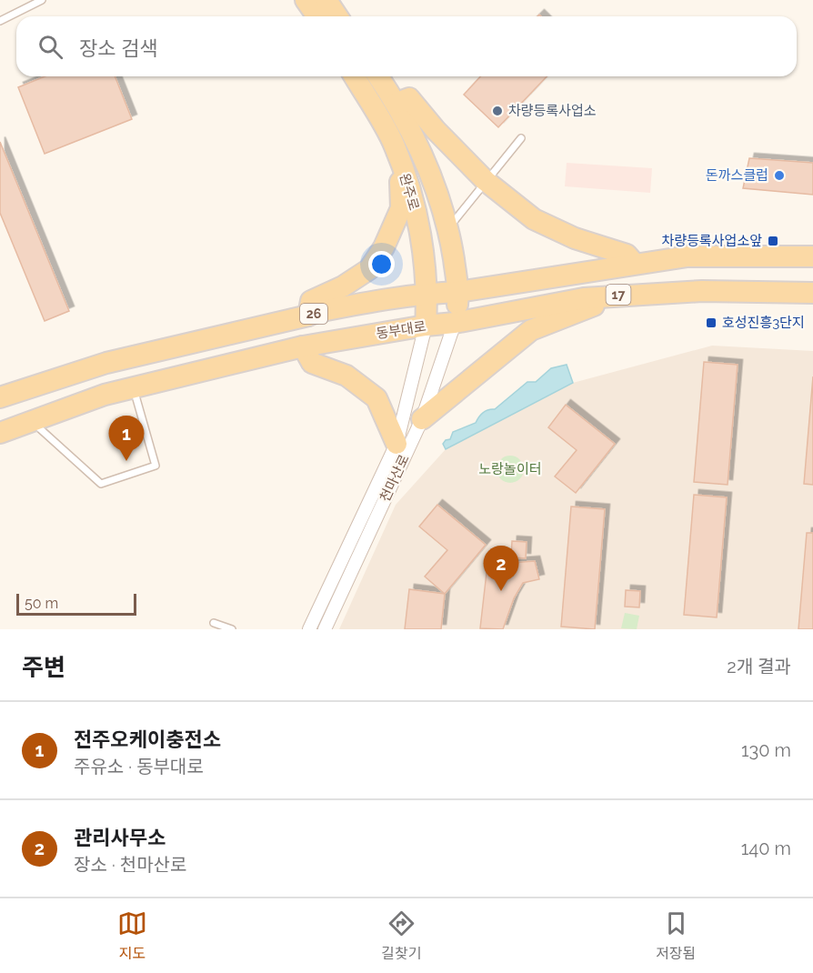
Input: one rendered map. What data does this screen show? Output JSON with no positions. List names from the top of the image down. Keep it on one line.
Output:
{"streets":{"main road":["완주로","17","26","동부대로"],"street":["천마산로"]},"crossings":[["완주로","26"],["완주로","동부대로"],["완주로","천마산로"],["동부대로","천마산로"]],"parks":["노랑놀이터"],"places":{"other":["차량등록사업소","돈까스클럽"],"transit":["차량등록사업소앞","호성진흥3단지"]},"scale_bar":"50 m","page":{"search":"장소 검색","pins":["1","2"],"scale":"50 m","heading":["주변","2개 결과"],"list":[{"mark":"1","name":"전주오케이충전소","note":"주유소 · 동부대로","value":"130 m"},{"mark":"2","name":"관리사무소","note":"장소 · 천마산로","value":"140 m"}],"nav":["지도","길찾기","저장됨"]}}
